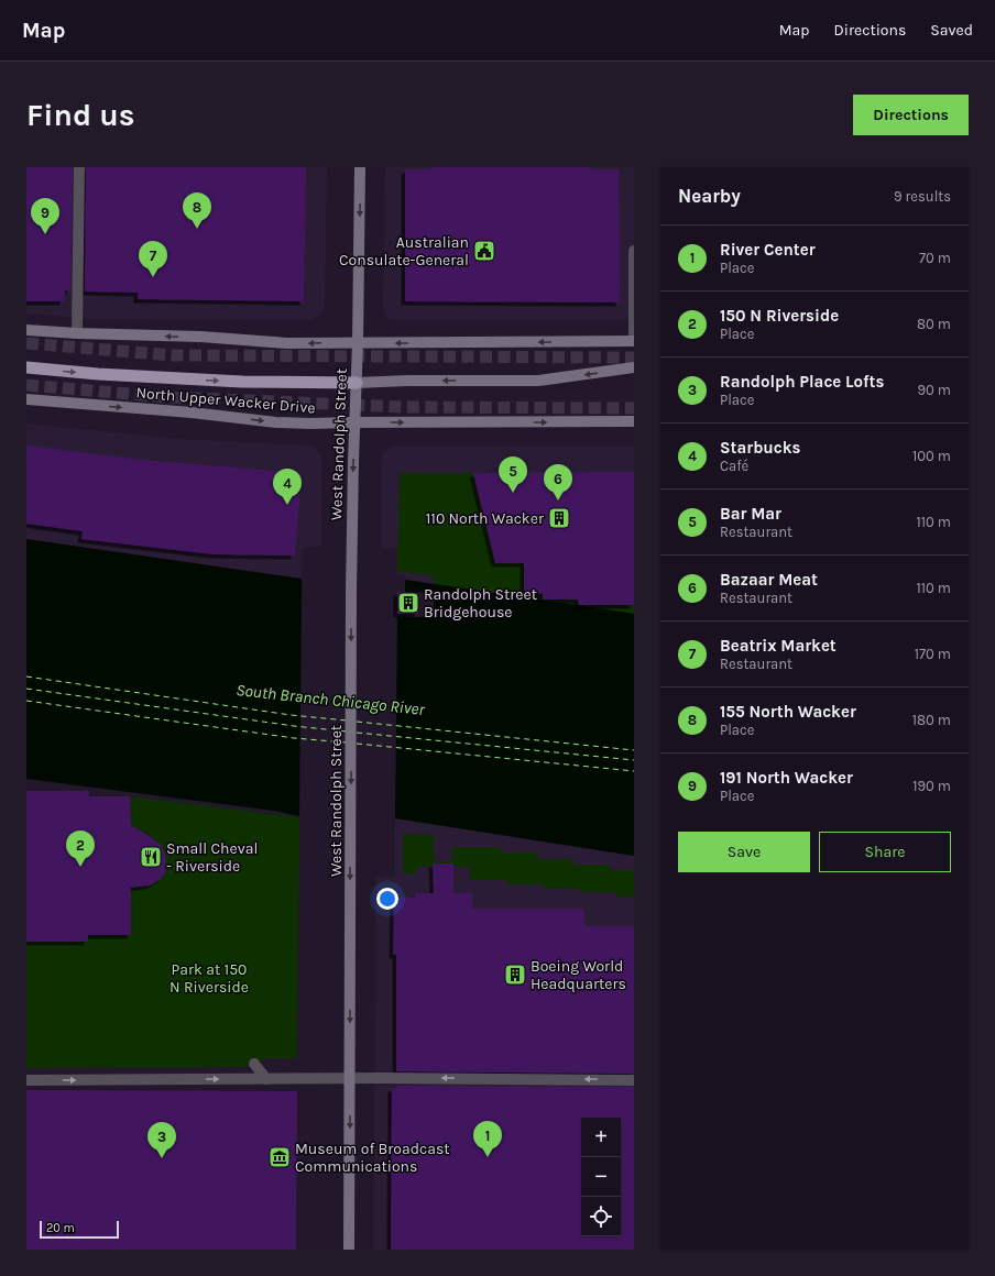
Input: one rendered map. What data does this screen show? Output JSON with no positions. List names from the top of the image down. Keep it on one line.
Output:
{"streets":{"main road":["North Upper Wacker Drive","West Randolph Street"]},"crossings":[["North Upper Wacker Drive","West Randolph Street"]],"one_way":["West Randolph Street"],"water":["South Branch Chicago River"],"parks":["Park at 150 N Riverside"],"places":{"public building":["Australian Consulate-General"],"building":["110 North Wacker","Randolph Street Bridgehouse","Boeing World Headquarters"],"restaurant":["Small Cheval - Riverside"],"museum":["Museum of Broadcast Communications"]},"scale_bar":"20 m","page":{"header":"Map","nav":["Map","Directions","Saved"],"buttons":["Directions",["Save","Share"]],"title":"Find us","heading":["Nearby","9 results"],"pins":["8","9","7","5","6","4","2","1","3"],"list":[{"mark":"1","name":"River Center","note":"Place","value":"70 m"},{"mark":"2","name":"150 N Riverside","note":"Place","value":"80 m"},{"mark":"3","name":"Randolph Place Lofts","note":"Place","value":"90 m"},{"mark":"4","name":"Starbucks","note":"Café","value":"100 m"},{"mark":"5","name":"Bar Mar","note":"Restaurant","value":"110 m"},{"mark":"6","name":"Bazaar Meat","note":"Restaurant","value":"110 m"},{"mark":"7","name":"Beatrix Market","note":"Restaurant","value":"170 m"},{"mark":"8","name":"155 North Wacker","note":"Place","value":"180 m"},{"mark":"9","name":"191 North Wacker","note":"Place","value":"190 m"}],"map_buttons":["+","−"],"scale":"20 m"}}
